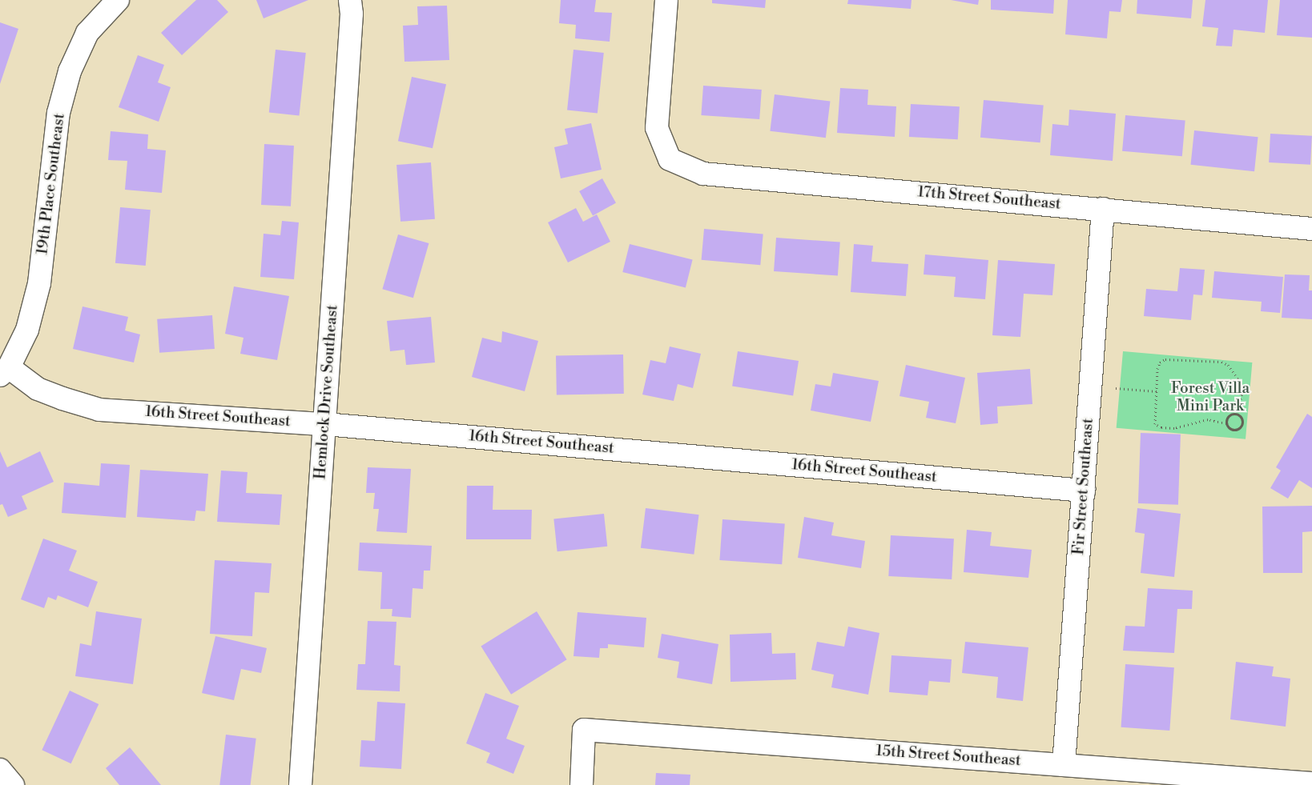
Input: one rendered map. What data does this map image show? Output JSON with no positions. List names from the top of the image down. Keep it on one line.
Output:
{"streets":{"street":["19th Place Southeast","17th Street Southeast","Hemlock Drive Southeast","16th Street Southeast","Fir Street Southeast","15th Street Southeast"]},"crossings":[["19th Place Southeast","16th Street Southeast"],["17th Street Southeast","Fir Street Southeast"],["Hemlock Drive Southeast","16th Street Southeast"],["16th Street Southeast","Fir Street Southeast"],["Fir Street Southeast","15th Street Southeast"]],"parks":["Forest Villa Mini Park"]}
